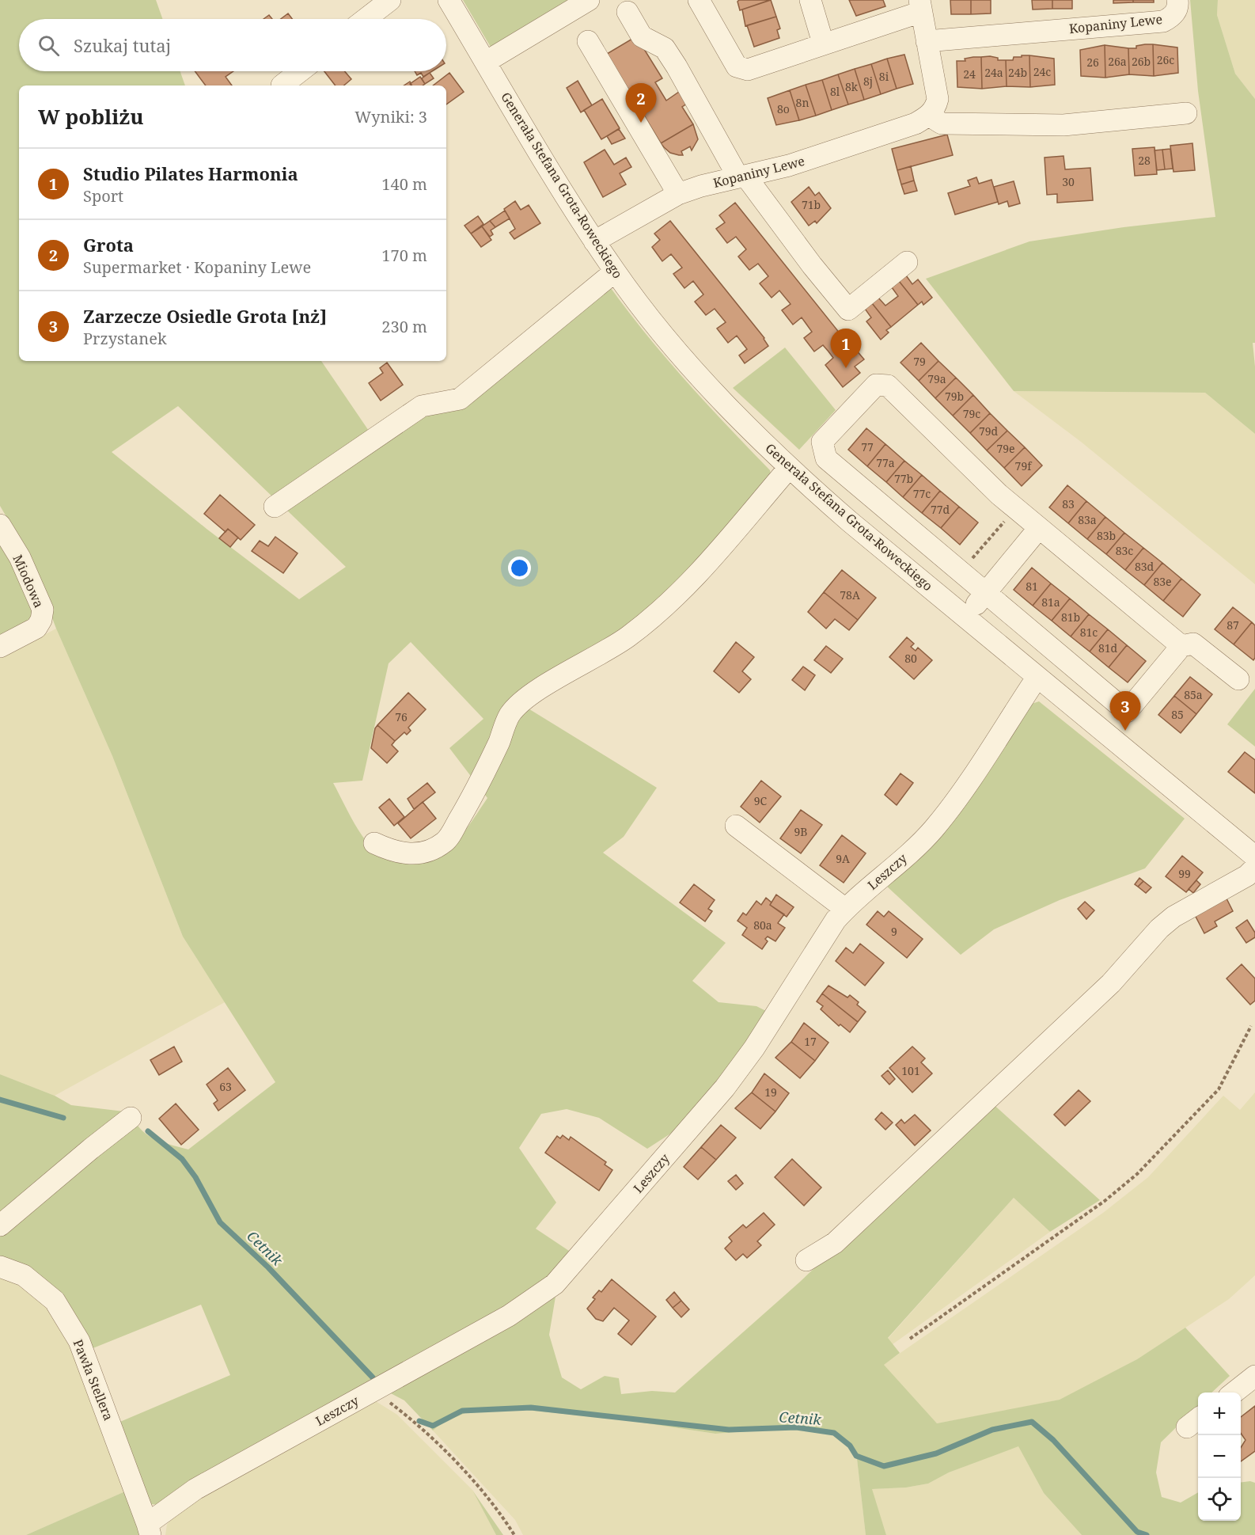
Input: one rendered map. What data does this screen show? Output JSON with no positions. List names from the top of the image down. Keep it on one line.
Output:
{"streets":{"street":["Kopaniny Lewe","Generała Stefana Grota-Roweckiego","Miodowa","Leszczy","Pawła Stellera"]},"crossings":[["Kopaniny Lewe","Generała Stefana Grota-Roweckiego"],["Generała Stefana Grota-Roweckiego","Leszczy"],["Leszczy","Pawła Stellera"]],"water":["Cetnik"],"house_numbers":["26c","26a","26b","26","24c","24a","24b","24","8i","8j","8k","8l","8n","8o","28","30","71b","79","79a","79b","79c","79d","77","79e","77a","79f","77b","77c","83","77d","83a","83b","83c","83d","83e","81","78A","81a","81b","87","81c","81d","80","85a","85","76","9C","9B","9A","99","80a","9","17","101","63","19"],"page":{"search":"Szukaj tutaj","pins":["2","1","3"],"heading":["W pobliżu","Wyniki: 3"],"list":[{"mark":"1","name":"Studio Pilates Harmonia","note":"Sport","value":"140 m"},{"mark":"2","name":"Grota","note":"Supermarket · Kopaniny Lewe","value":"170 m"},{"mark":"3","name":"Zarzecze Osiedle Grota [nż]","note":"Przystanek","value":"230 m"}],"map_buttons":["+","−"]}}
